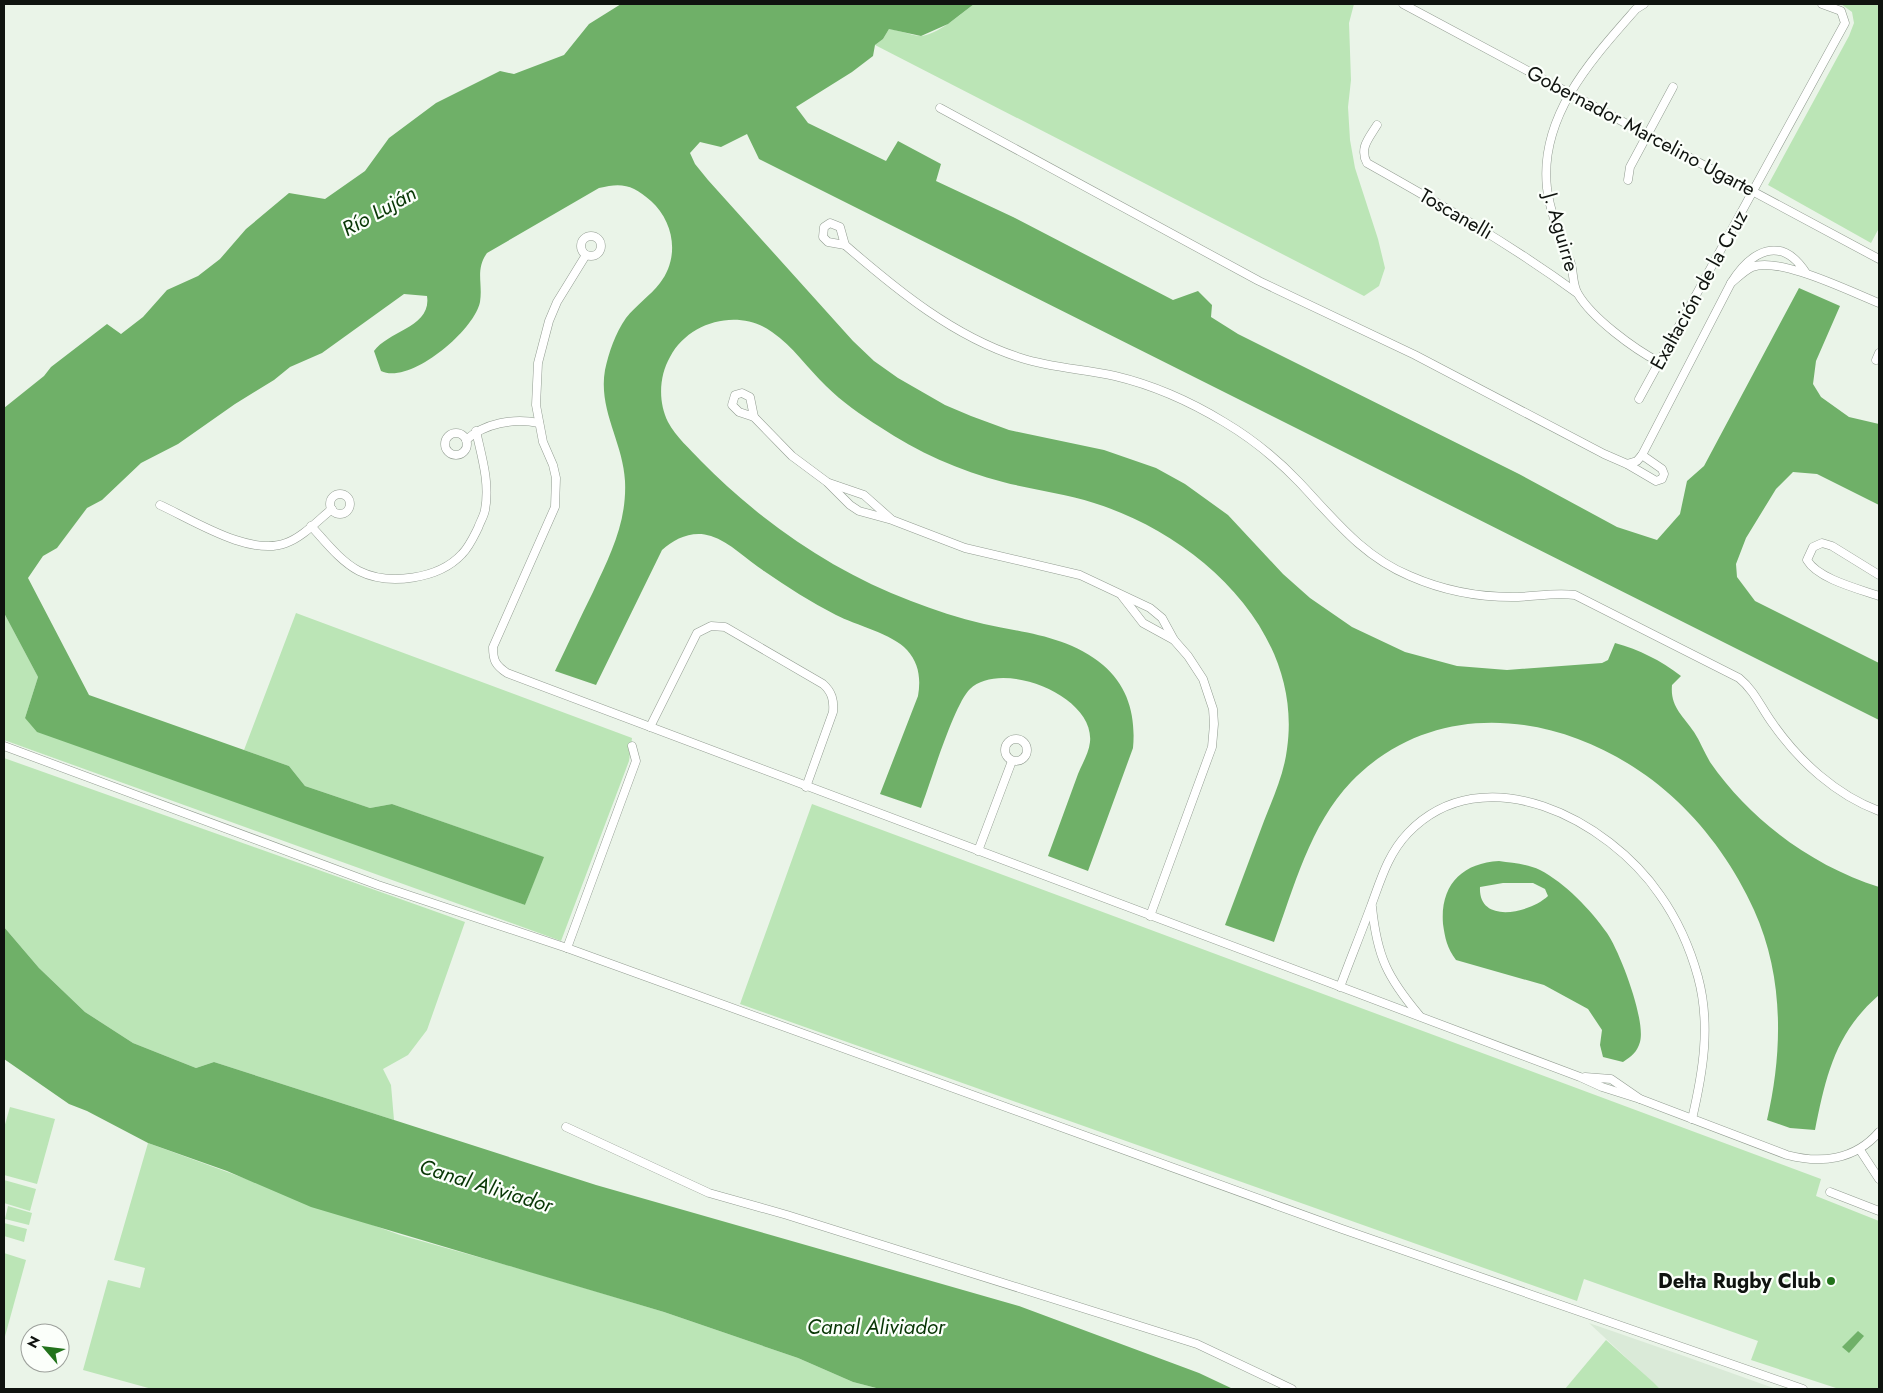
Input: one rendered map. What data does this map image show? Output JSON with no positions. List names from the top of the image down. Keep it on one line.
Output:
{"streets":{"street":["Gobernador Marcelino Ugarte","Toscanelli","J. Aguirre","Exaltación de la Cruz"]},"crossings":[["Gobernador Marcelino Ugarte","J. Aguirre"],["Gobernador Marcelino Ugarte","Exaltación de la Cruz"],["Toscanelli","J. Aguirre"],["J. Aguirre","Exaltación de la Cruz"]],"water":["Río Luján","Canal Aliviador"],"places":["Delta Rugby Club"],"north":"top left"}
